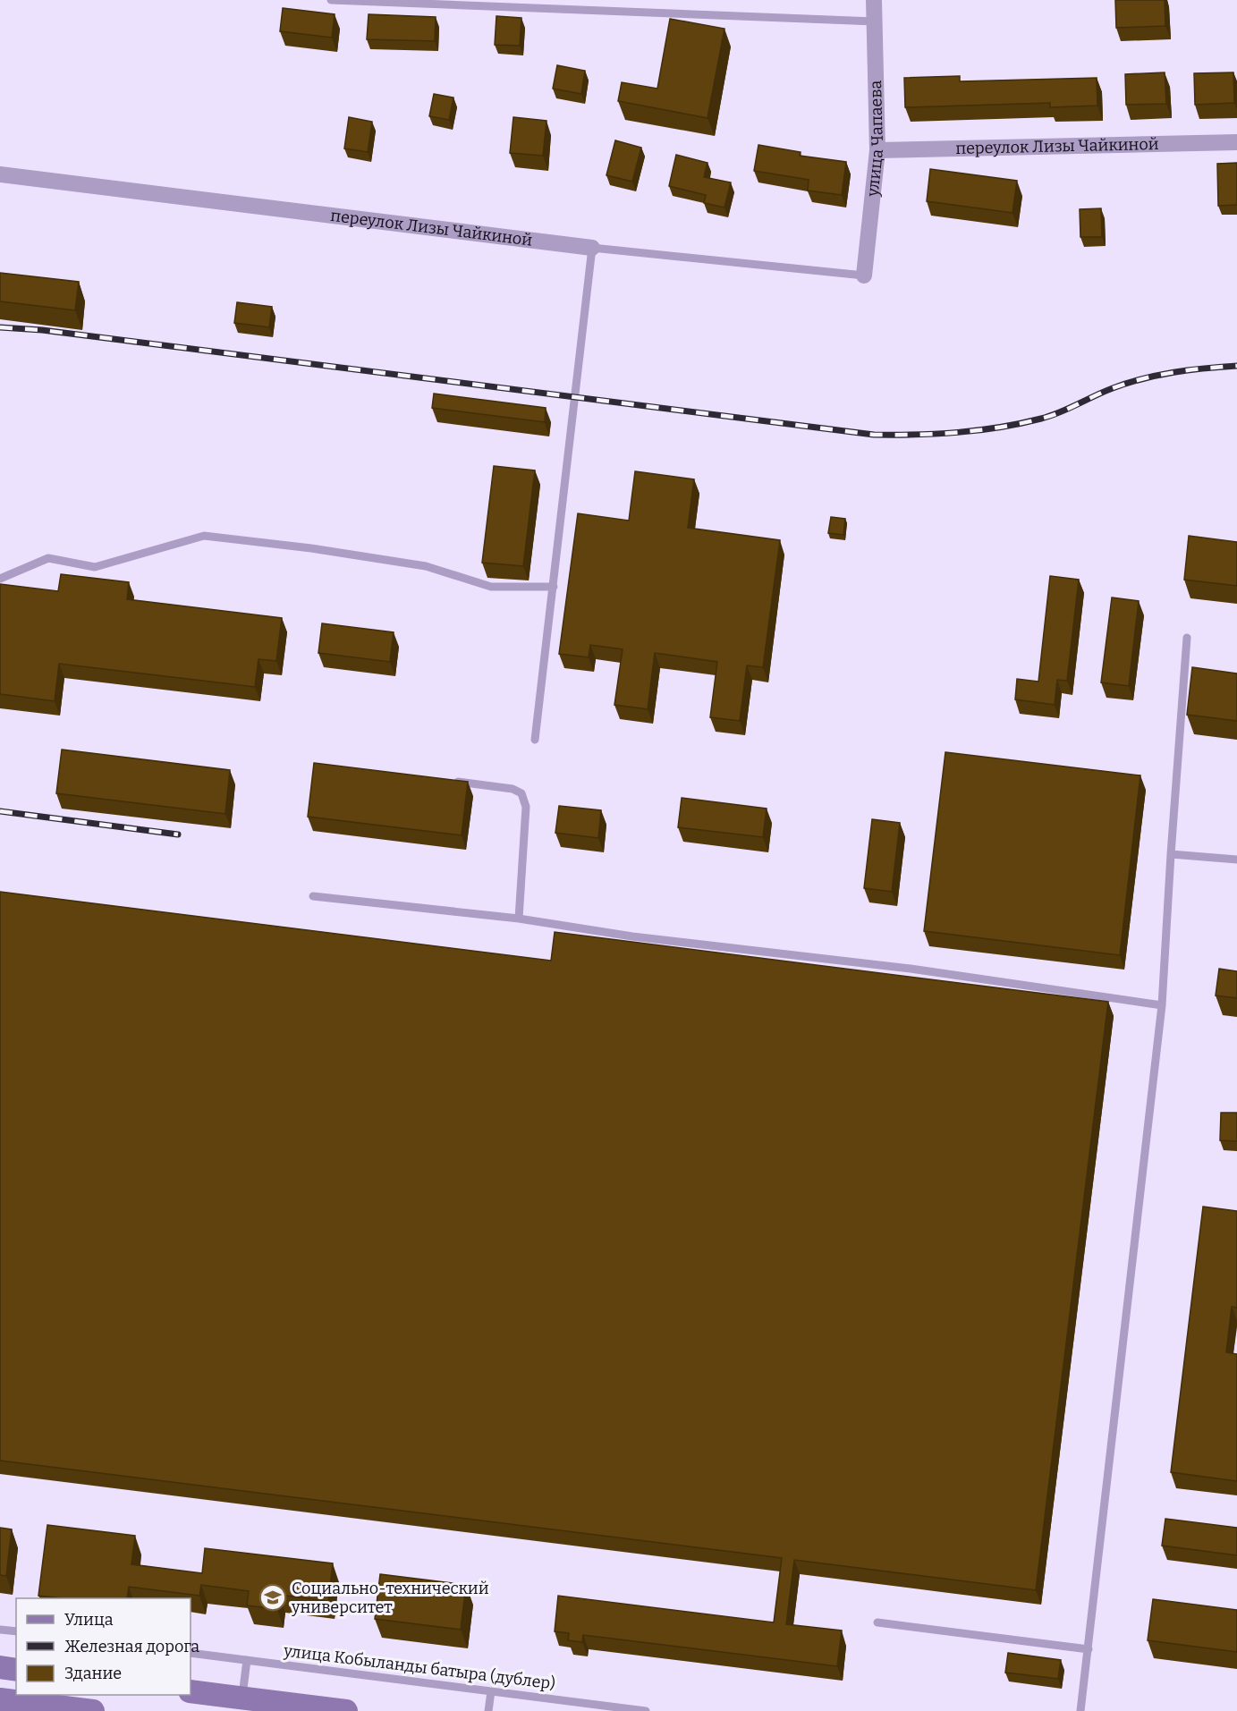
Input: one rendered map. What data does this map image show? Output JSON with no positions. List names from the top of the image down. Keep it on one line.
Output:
{"streets":{"street":["улица Чапаева","переулок Лизы Чайкиной"],"lane":["улица Кобыланды батыра (дублер)"]},"crossings":[["улица Чапаева","переулок Лизы Чайкиной"]],"places":{"school or university":["Социально-технический университет"]},"legend":["Улица","Железная дорога","Здание"]}
